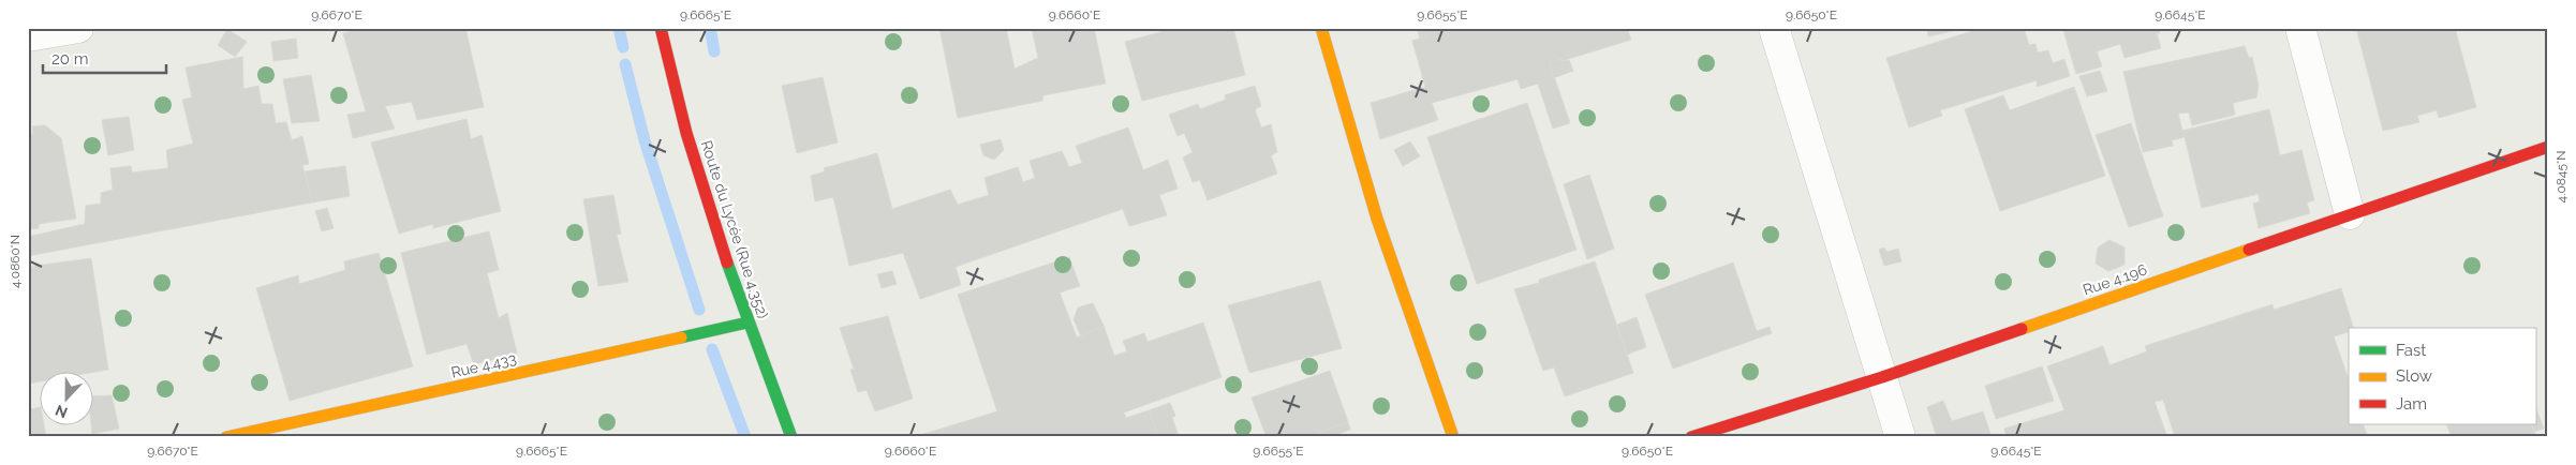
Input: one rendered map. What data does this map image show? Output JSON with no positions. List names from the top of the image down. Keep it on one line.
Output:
{"streets":{"street":["Route du Lycée (Rue 4.352)","Rue 4.196","Rue 4.433"]},"crossings":[["Route du Lycée (Rue 4.352)","Rue 4.433"]],"legend":["Fast","Slow","Jam"],"scale_bar":"20 m","north":"bottom","coordinates":["9.6670°E","9.6665°E","9.6660°E","9.6655°E","9.6650°E","9.6645°E","4.0845°N","4.0860°N"]}
